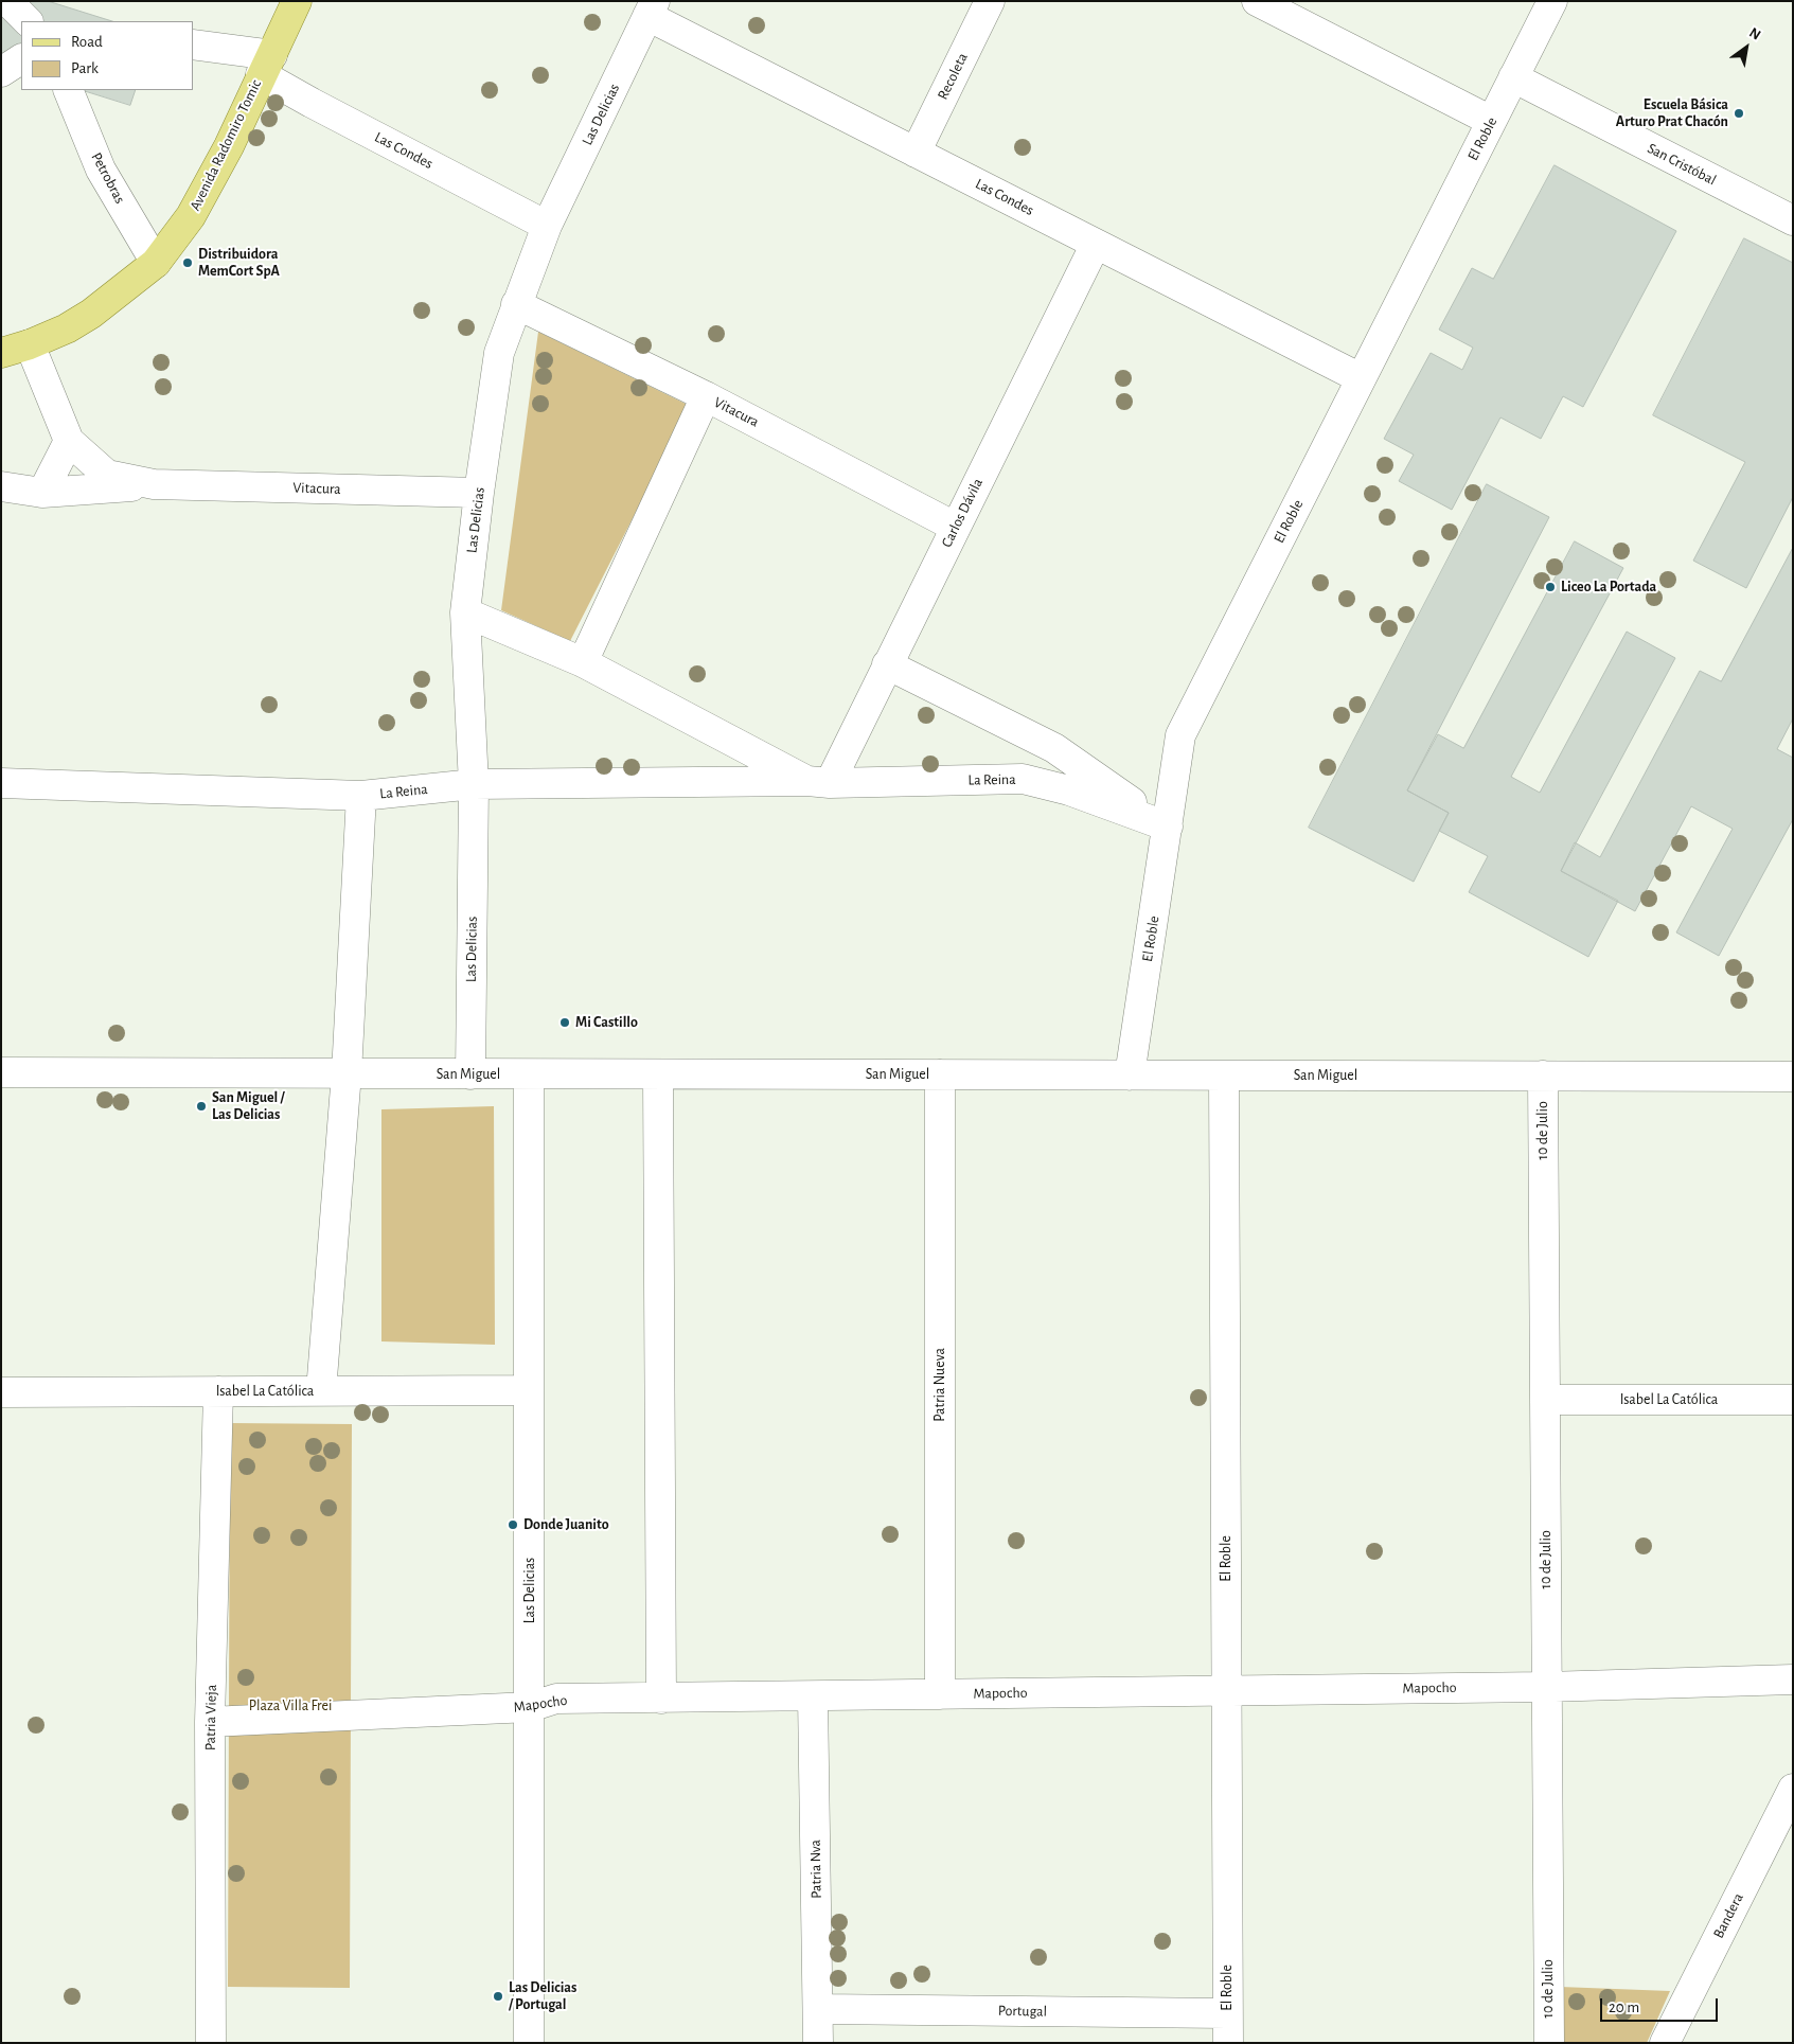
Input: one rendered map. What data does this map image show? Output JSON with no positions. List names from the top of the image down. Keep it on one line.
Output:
{"streets":{"main road":["Avenida Radomiro Tomic"],"street":["Recoleta","Las Delicias","El Roble","Las Condes","San Cristóbal","Petrobras","Vitacura","Carlos Dávila","La Reina","San Miguel","10 de Julio","Patria Nueva","Isabel La Católica","Mapocho","Patria Vieja","Patria Nva","Bandera","Portugal"]},"crossings":[["Recoleta","Las Condes"],["Las Delicias","Las Condes"],["Las Delicias","Vitacura"],["Las Delicias","La Reina"],["Las Delicias","San Miguel"],["Las Delicias","Isabel La Católica"],["Las Delicias","Mapocho"],["El Roble","Las Condes"],["El Roble","San Cristóbal"],["El Roble","La Reina"],["El Roble","San Miguel"],["El Roble","Mapocho"],["El Roble","Portugal"],["Avenida Radomiro Tomic","Las Condes"],["Avenida Radomiro Tomic","Petrobras"],["Avenida Radomiro Tomic","Vitacura"],["Las Condes","Carlos Dávila"],["Vitacura","Carlos Dávila"],["Carlos Dávila","La Reina"],["San Miguel","10 de Julio"],["San Miguel","Patria Nueva"],["10 de Julio","Isabel La Católica"],["10 de Julio","Mapocho"],["Patria Nueva","Mapocho"],["Isabel La Católica","Patria Vieja"],["Mapocho","Patria Vieja"],["Mapocho","Patria Nva"],["Patria Nva","Portugal"]],"parks":["Plaza Villa Frei"],"places":["Escuela Básica Arturo Prat Chacón","Distribuidora MemCort SpA","Liceo La Portada","Mi Castillo","San Miguel / Las Delicias","Donde Juanito","Las Delicias / Portugal"],"legend":["Road","Park"],"scale_bar":"20 m","north":"top right"}
